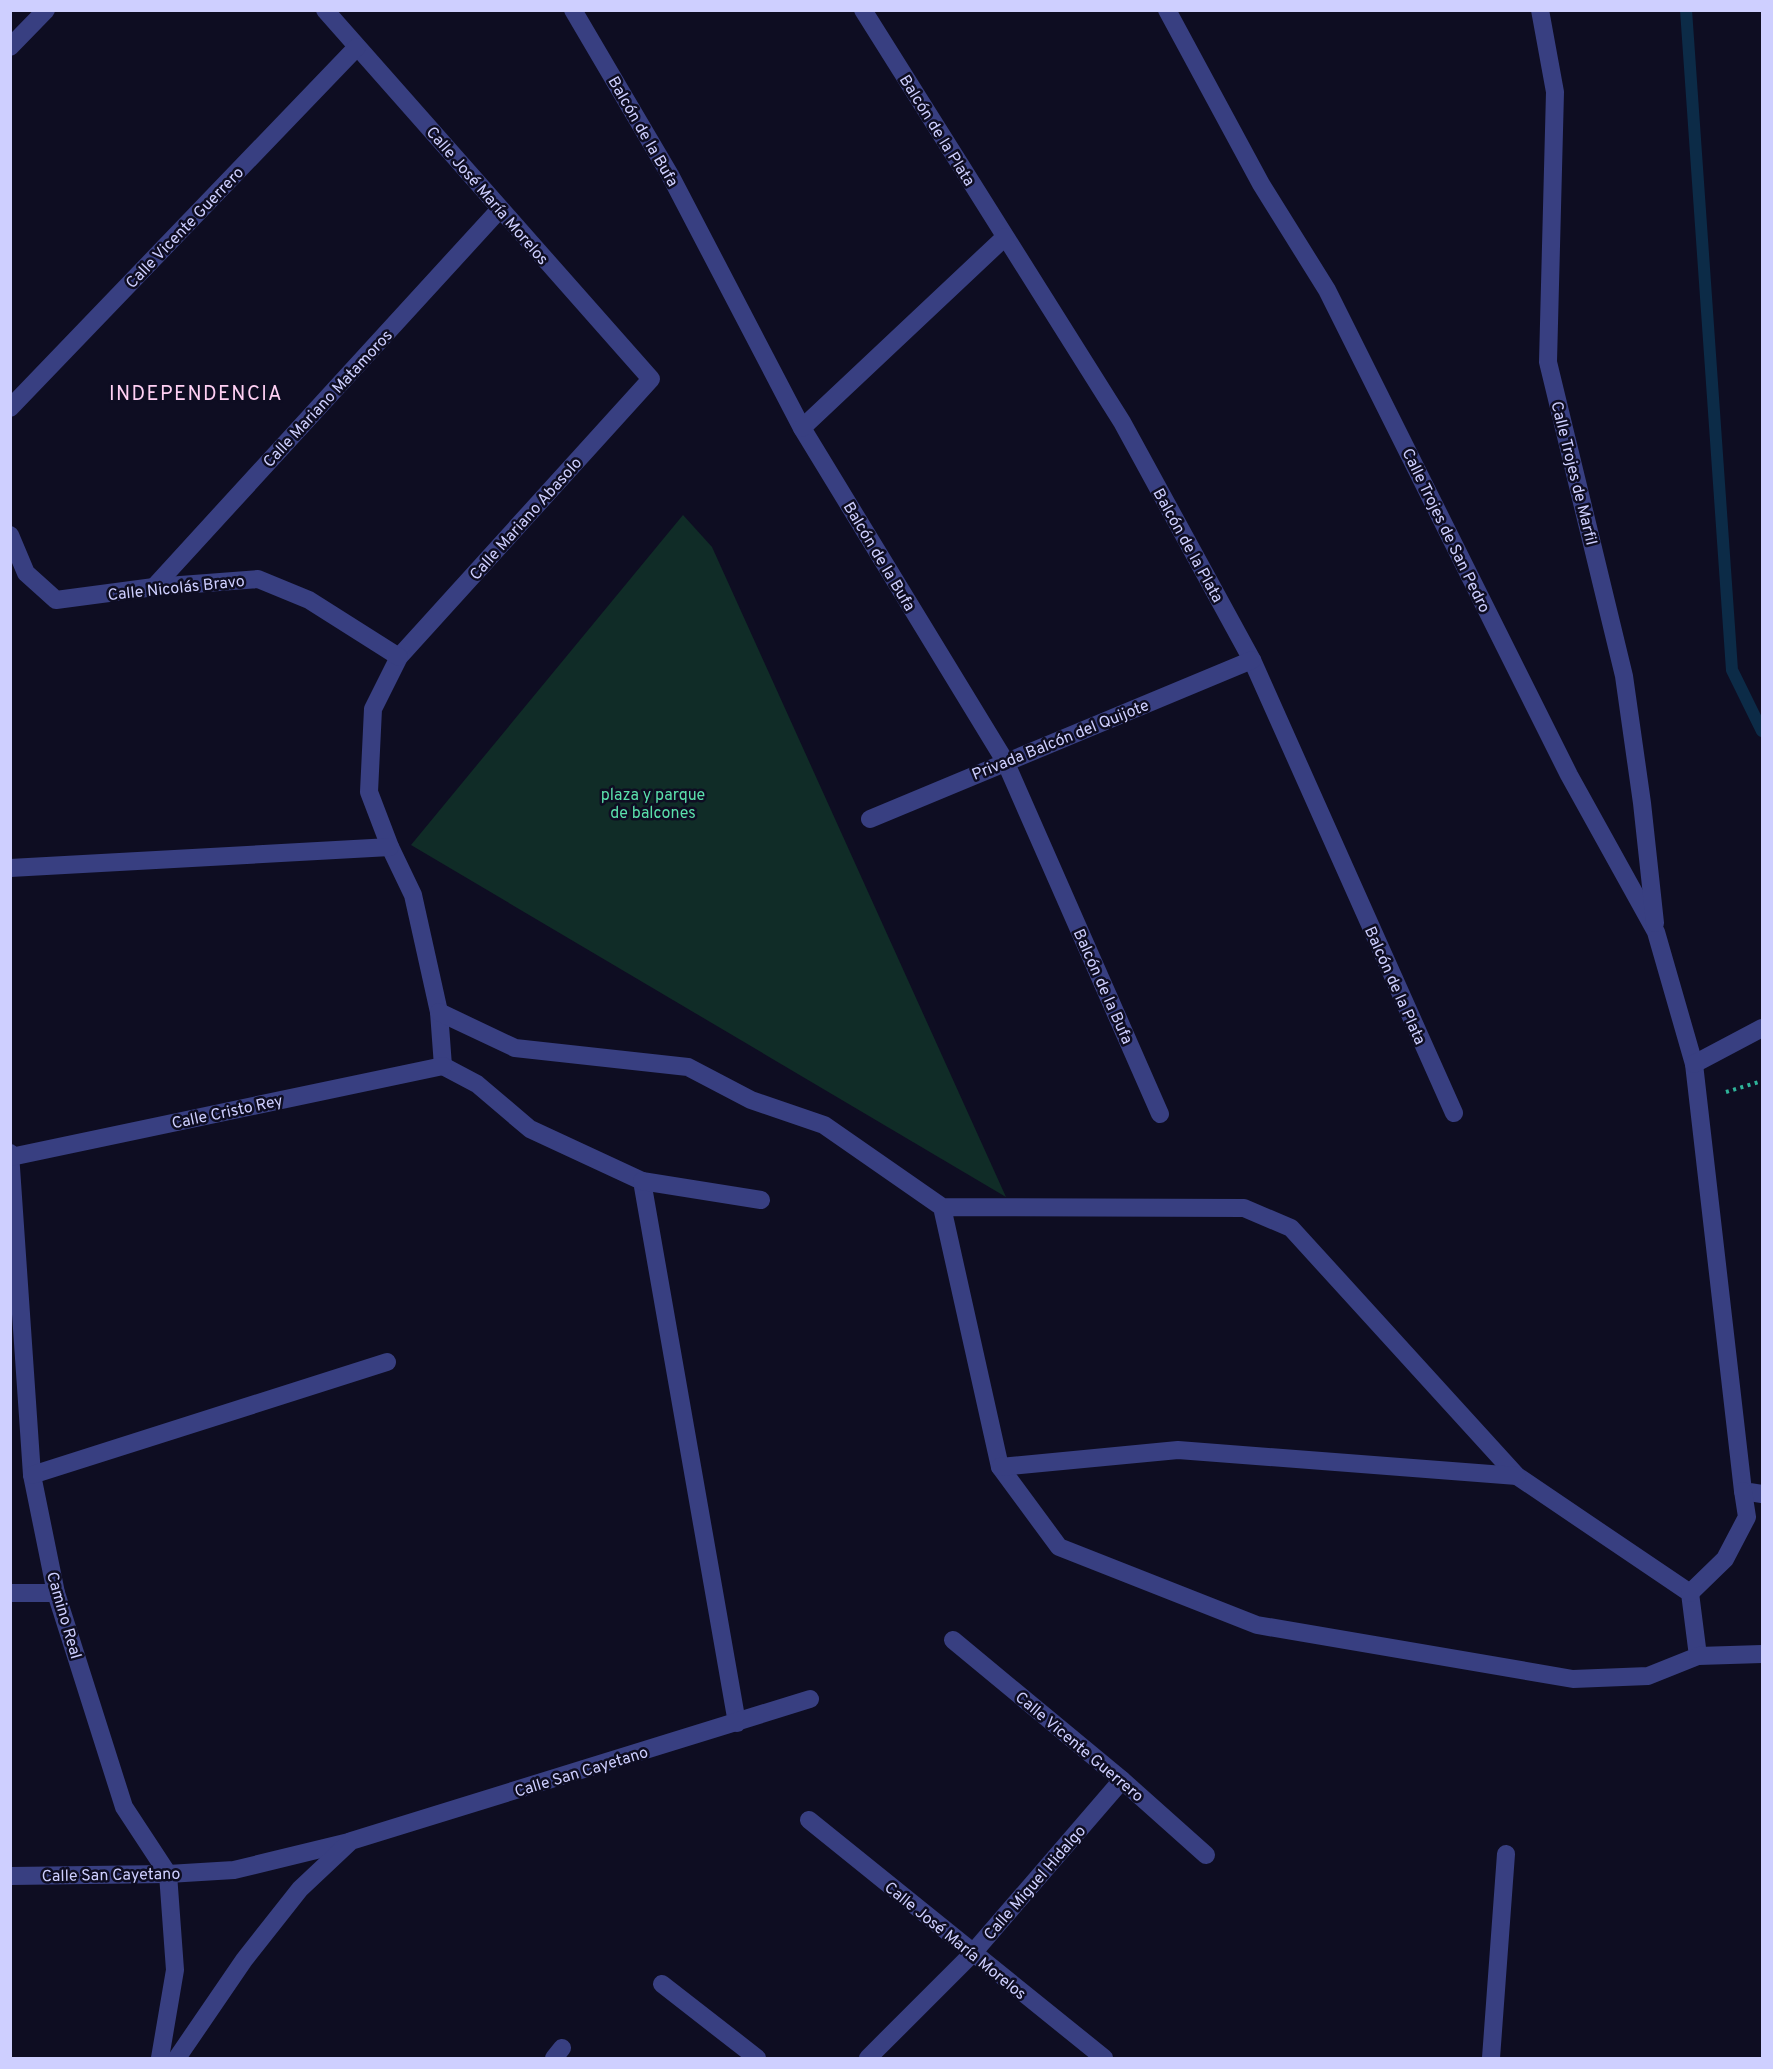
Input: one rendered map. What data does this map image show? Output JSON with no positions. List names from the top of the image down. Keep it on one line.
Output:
{"streets":{"street":["Balcón de la Plata","Balcón de la Bufa","Calle José María Morelos","Calle Vicente Guerrero","Calle Mariano Matamoros","Calle Trojes de Marfil","Calle Mariano Abasolo","Calle Trojes de San Pedro","Calle Nicolás Bravo","Privada Balcón del Quijote","Calle Cristo Rey","Camino Real","Calle San Cayetano","Calle Miguel Hidalgo"]},"crossings":[["Balcón de la Plata","Privada Balcón del Quijote"],["Balcón de la Bufa","Privada Balcón del Quijote"],["Calle José María Morelos","Calle Vicente Guerrero"],["Calle José María Morelos","Calle Mariano Matamoros"],["Calle José María Morelos","Calle Mariano Abasolo"],["Calle José María Morelos","Calle Miguel Hidalgo"],["Calle Vicente Guerrero","Calle Miguel Hidalgo"],["Calle Mariano Matamoros","Calle Nicolás Bravo"],["Calle Trojes de Marfil","Calle Trojes de San Pedro"],["Calle Mariano Abasolo","Calle Nicolás Bravo"],["Calle Cristo Rey","Camino Real"],["Camino Real","Calle San Cayetano"]],"districts":["INDEPENDENCIA"],"parks":["plaza y parque de balcones"]}
